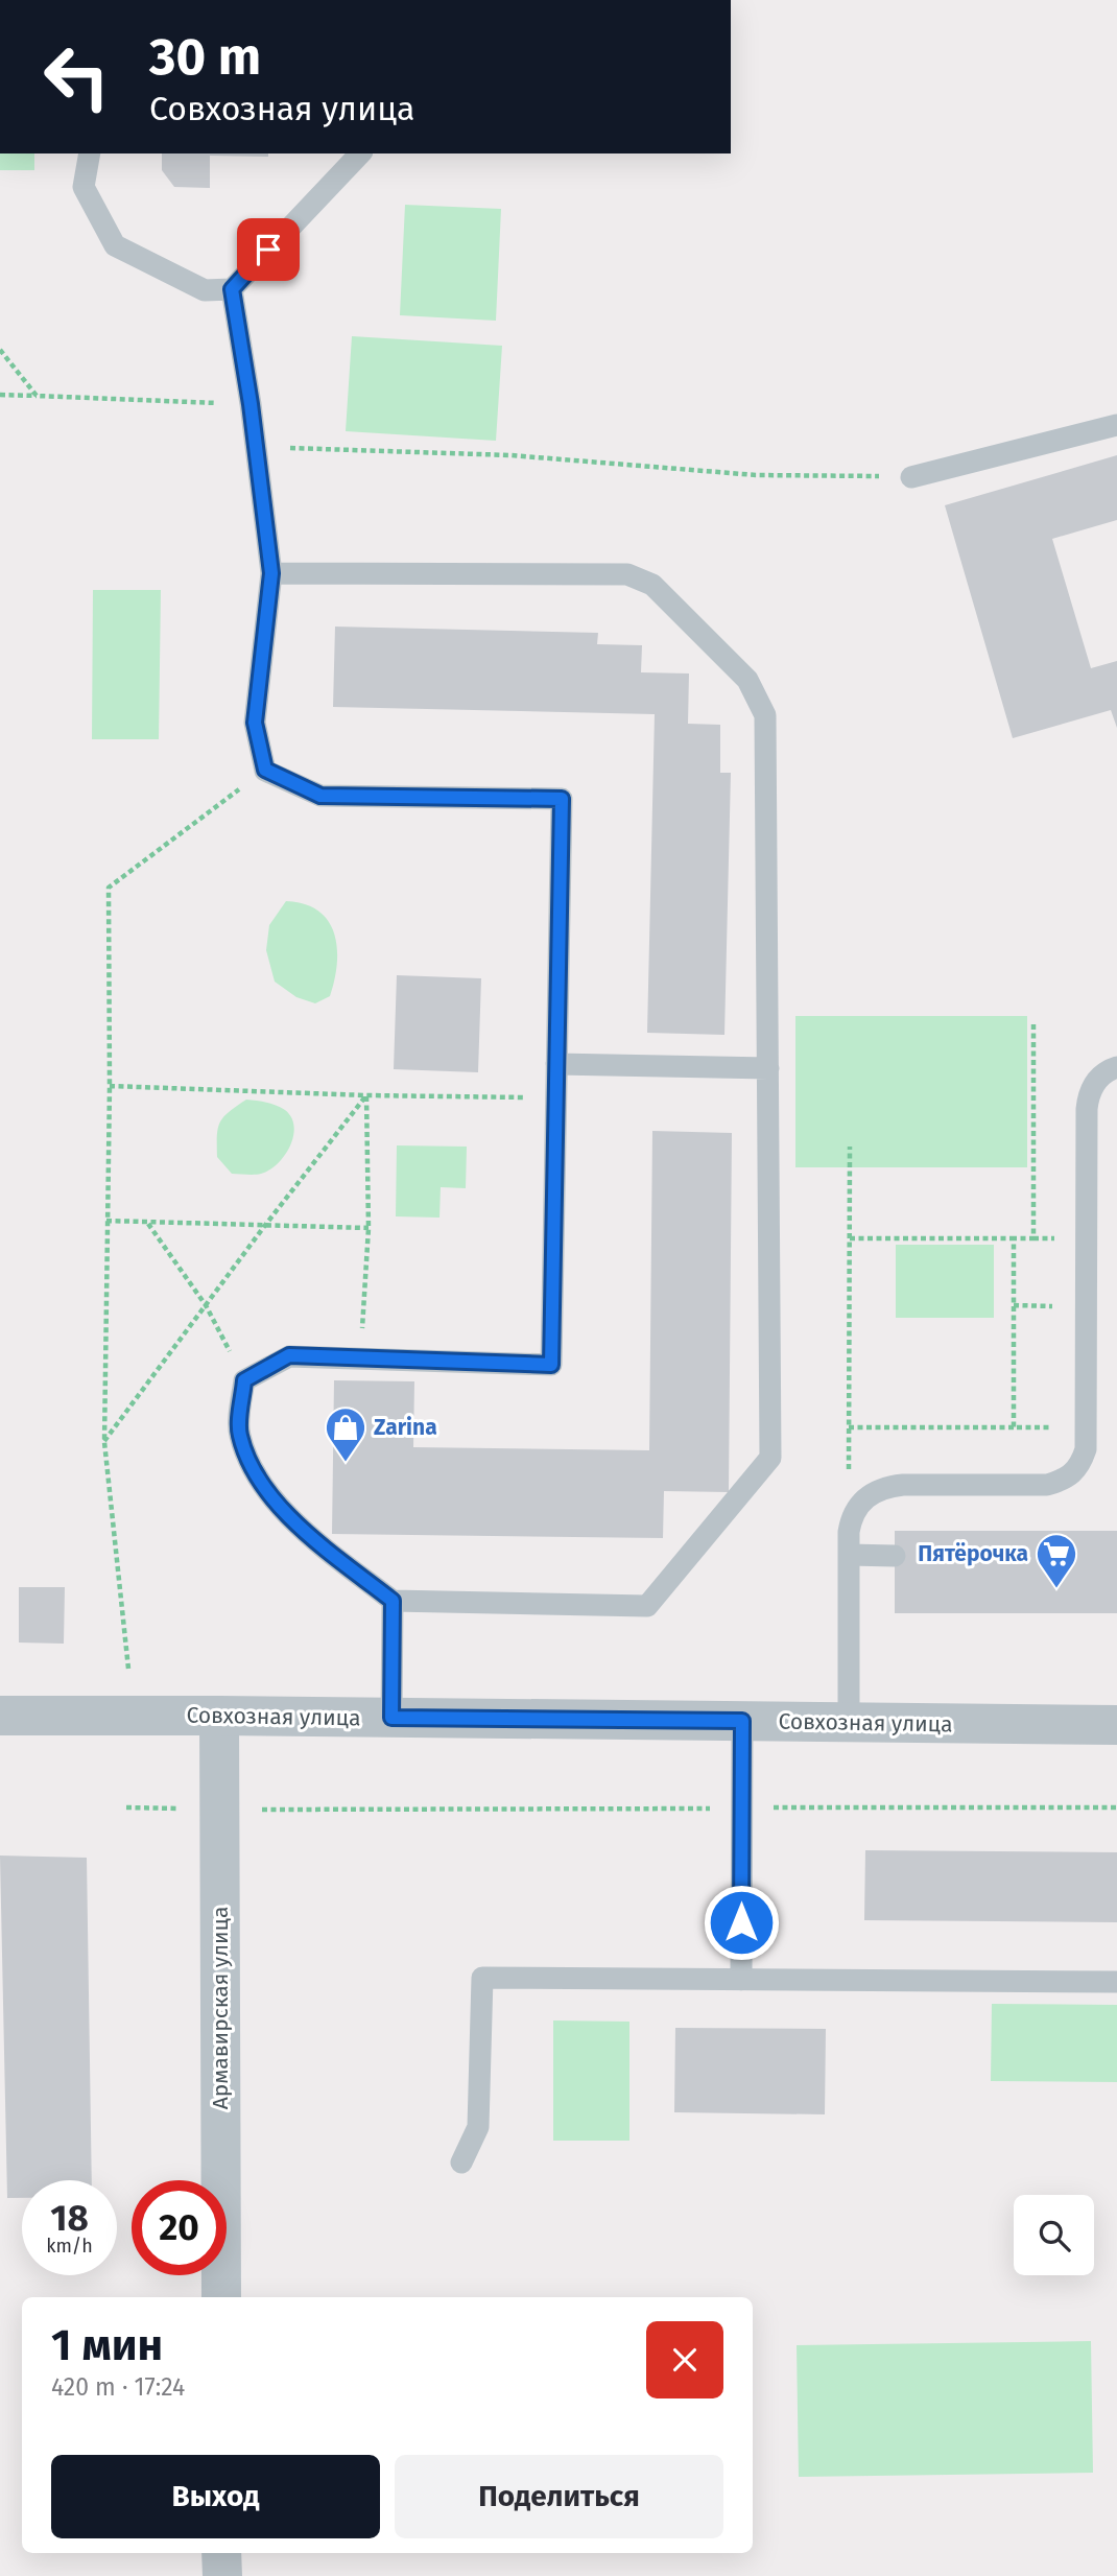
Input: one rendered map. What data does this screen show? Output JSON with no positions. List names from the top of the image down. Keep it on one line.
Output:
{"streets":{"street":["Совхозная улица","Армавирская улица"]},"crossings":[["Совхозная улица","Армавирская улица"]],"places":{"shop":["Zarina"],"supermarket":["Пятёрочка"]},"page":{"turn":["30 m","Совхозная улица"],"speed":"18 km/h","limit":"20","heading":["1 мин","420 m · 17:24"],"buttons":["Выход","Поделиться"]}}
